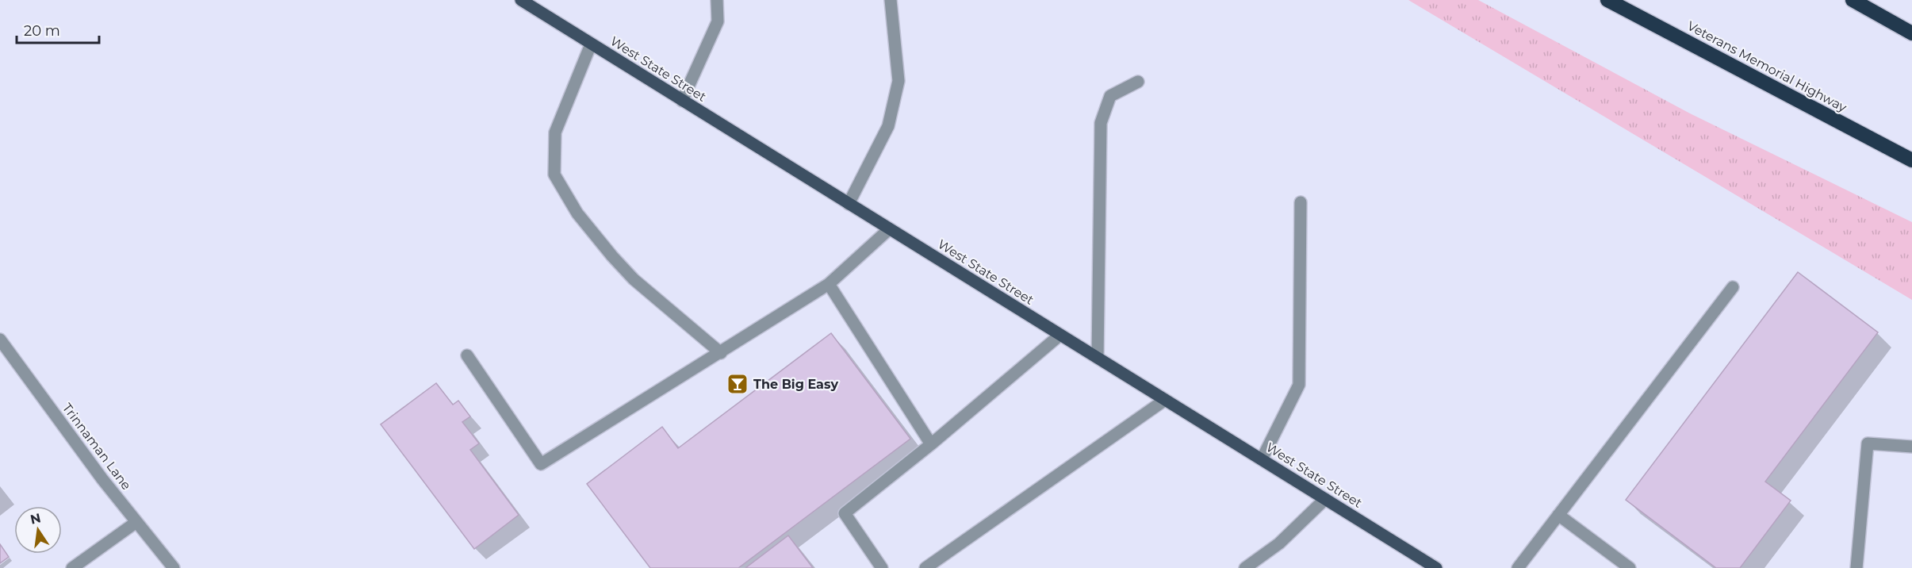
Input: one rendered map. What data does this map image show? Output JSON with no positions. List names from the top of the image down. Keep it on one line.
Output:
{"streets":{"highway":["Veterans Memorial Highway"],"main road":["West State Street"],"street":["Trinnaman Lane"]},"places":{"bar":["The Big Easy"]},"scale_bar":"20 m","north":"top"}
